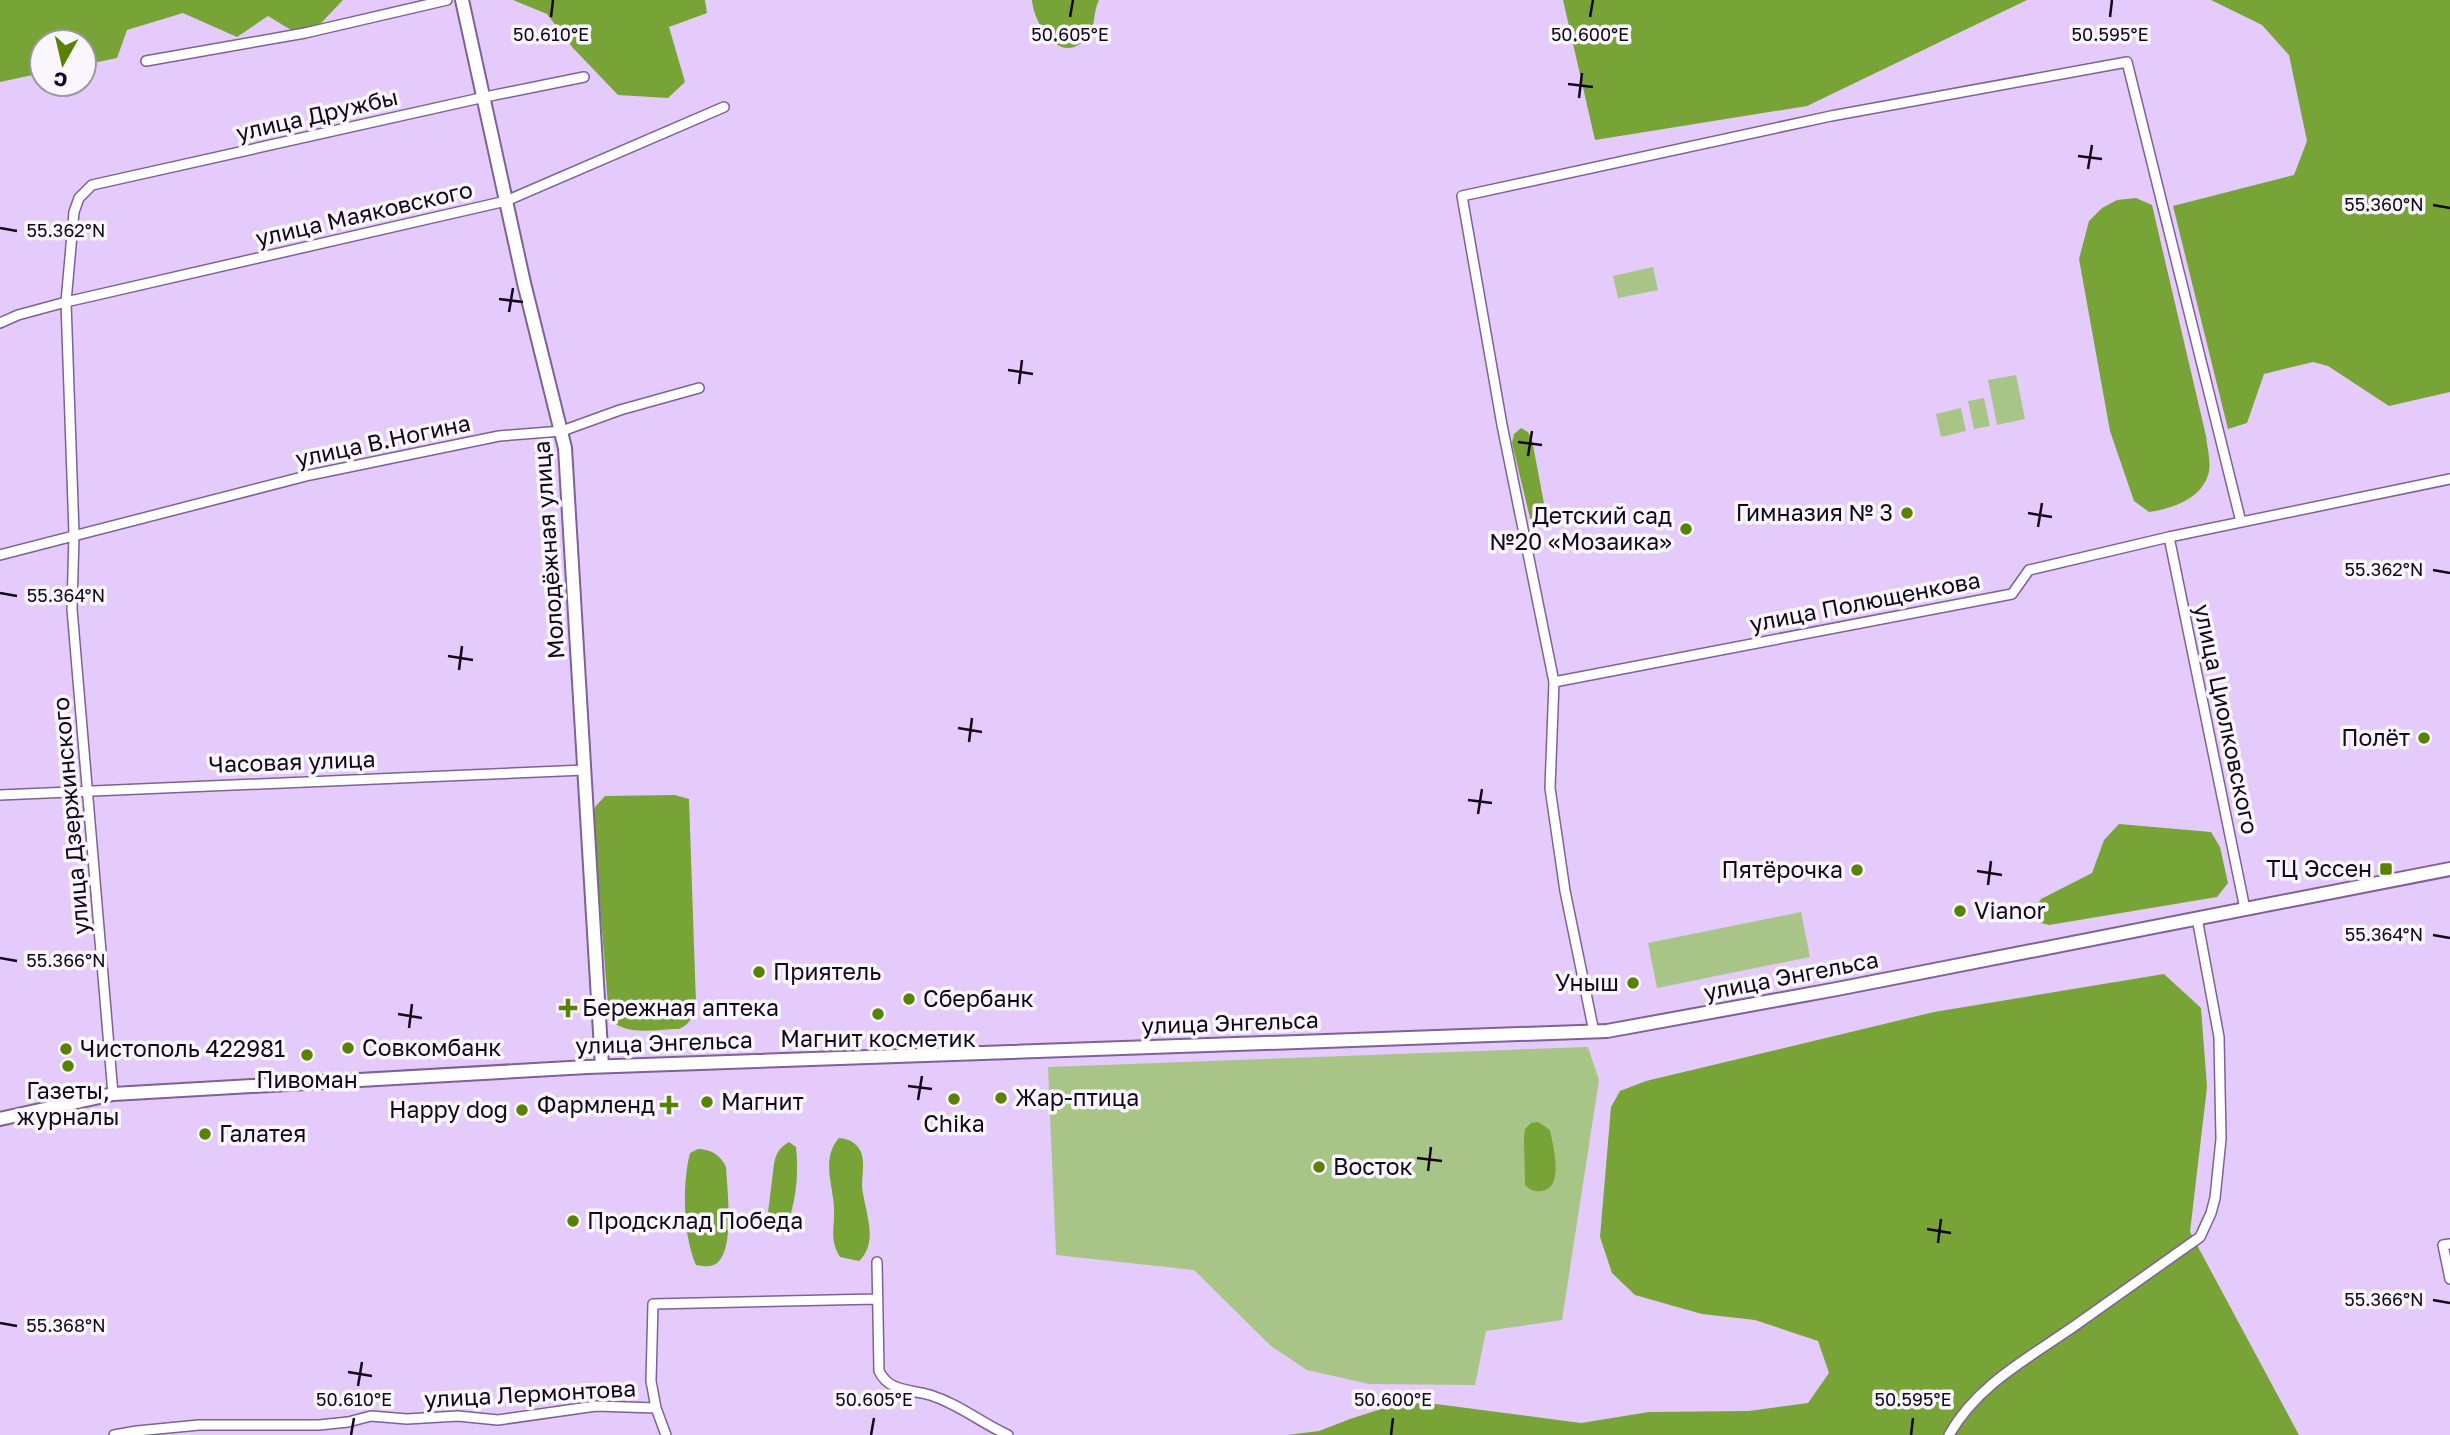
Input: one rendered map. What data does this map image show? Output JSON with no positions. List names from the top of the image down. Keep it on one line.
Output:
{"streets":{"main road":["Молодёжная улица","улица Энгельса"],"street":["улица Дружбы","улица Маяковского","улица В.Ногина","улица Полющенкова","улица Циолковского","Часовая улица","улица Дзержинского","улица Лермонтова"]},"crossings":[["улица Дружбы","Молодёжная улица"],["улица Дружбы","улица Дзержинского"],["улица Маяковского","Молодёжная улица"],["улица Маяковского","улица Дзержинского"],["улица В.Ногина","Молодёжная улица"],["улица В.Ногина","улица Дзержинского"],["Молодёжная улица","Часовая улица"],["Молодёжная улица","улица Энгельса"],["улица Полющенкова","улица Циолковского"],["улица Циолковского","улица Энгельса"],["Часовая улица","улица Дзержинского"],["улица Дзержинского","улица Энгельса"]],"places":{"other":["Гимназия № 3","Детский сад №20 «Мозаика»","Полёт","Пятёрочка","Vianor","Приятель","Уныш","Сбербанк","Магнит косметик","Совкомбанк","Чистополь 422981","Пивоман","Газеты, журналы","Жар-птица","Chika","Магнит","Happy dog","Галатея","Восток","Продсклад Победа"],"transit":["ТЦ Эссен"],"health":["Бережная аптека","Фармленд"]},"north":"bottom","coordinates":["50.610°E","50.605°E","50.600°E","50.595°E","55.360°N","55.362°N","55.364°N","55.366°N","55.368°N"]}
